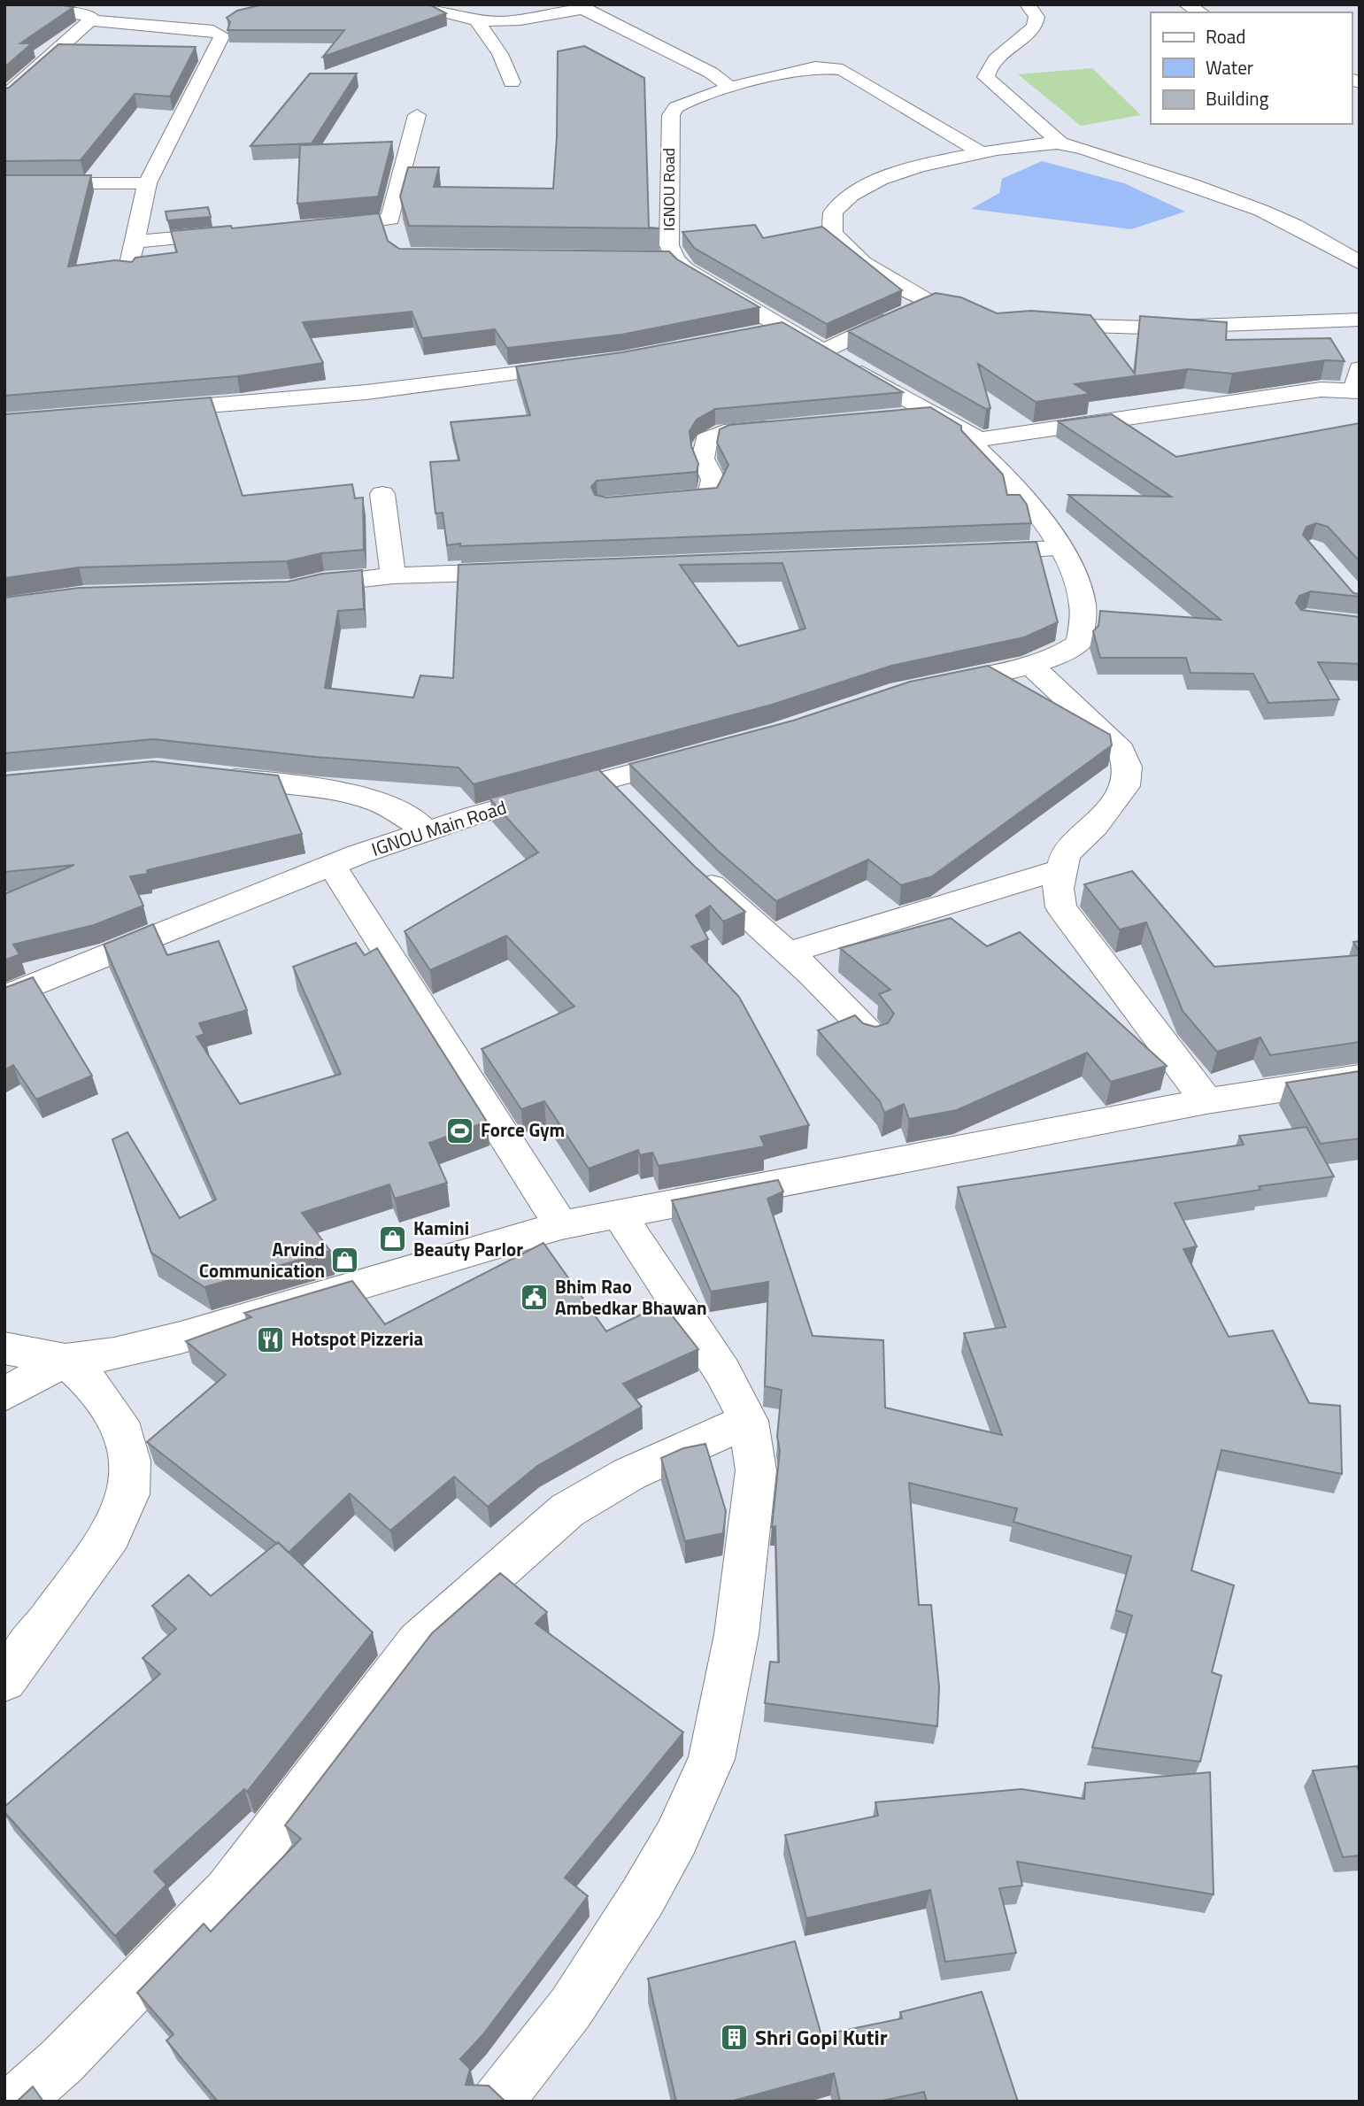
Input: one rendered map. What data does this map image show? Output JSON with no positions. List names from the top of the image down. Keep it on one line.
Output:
{"streets":{"street":["IGNOU Road","IGNOU Main Road"]},"places":{"sports":["Force Gym"],"shop":["Kamini Beauty Parlor","Arvind Communication"],"public building":["Bhim Rao Ambedkar Bhawan"],"restaurant":["Hotspot Pizzeria"],"building":["Shri Gopi Kutir"]},"legend":["Road","Water","Building"]}
